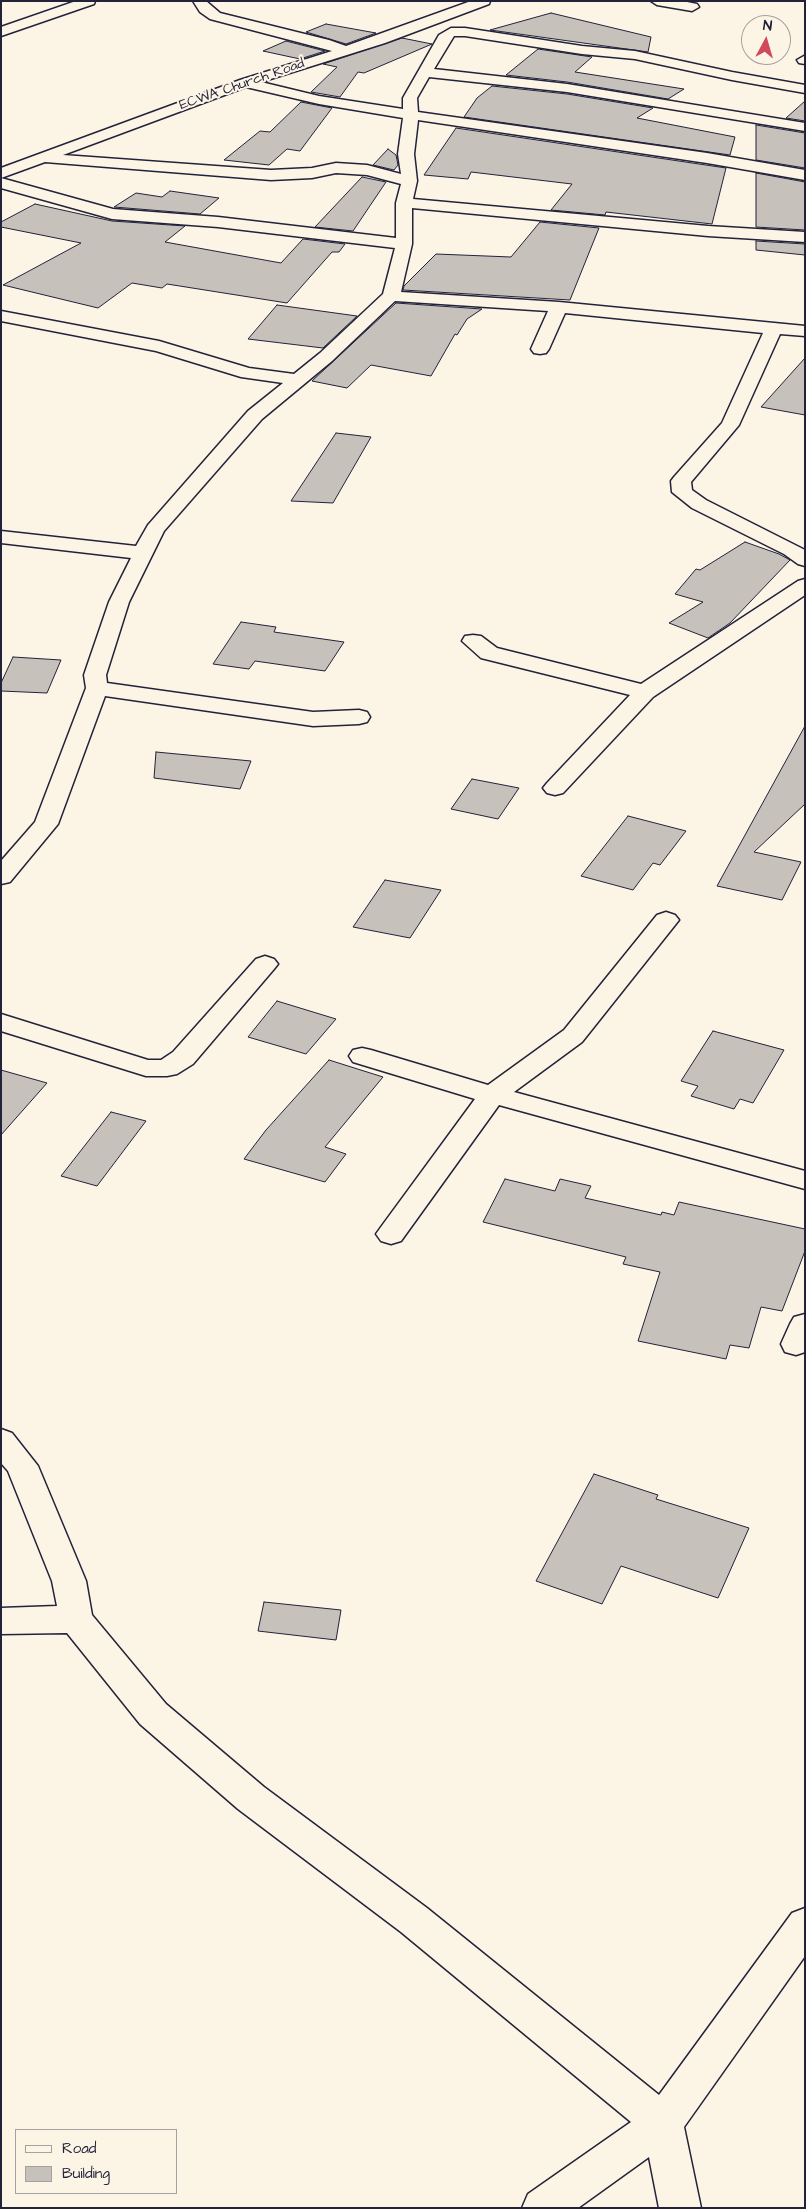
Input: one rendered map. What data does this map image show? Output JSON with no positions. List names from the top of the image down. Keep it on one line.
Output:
{"streets":{"street":["ECWA Church Road"]},"legend":["Road","Building"],"north":"top"}
